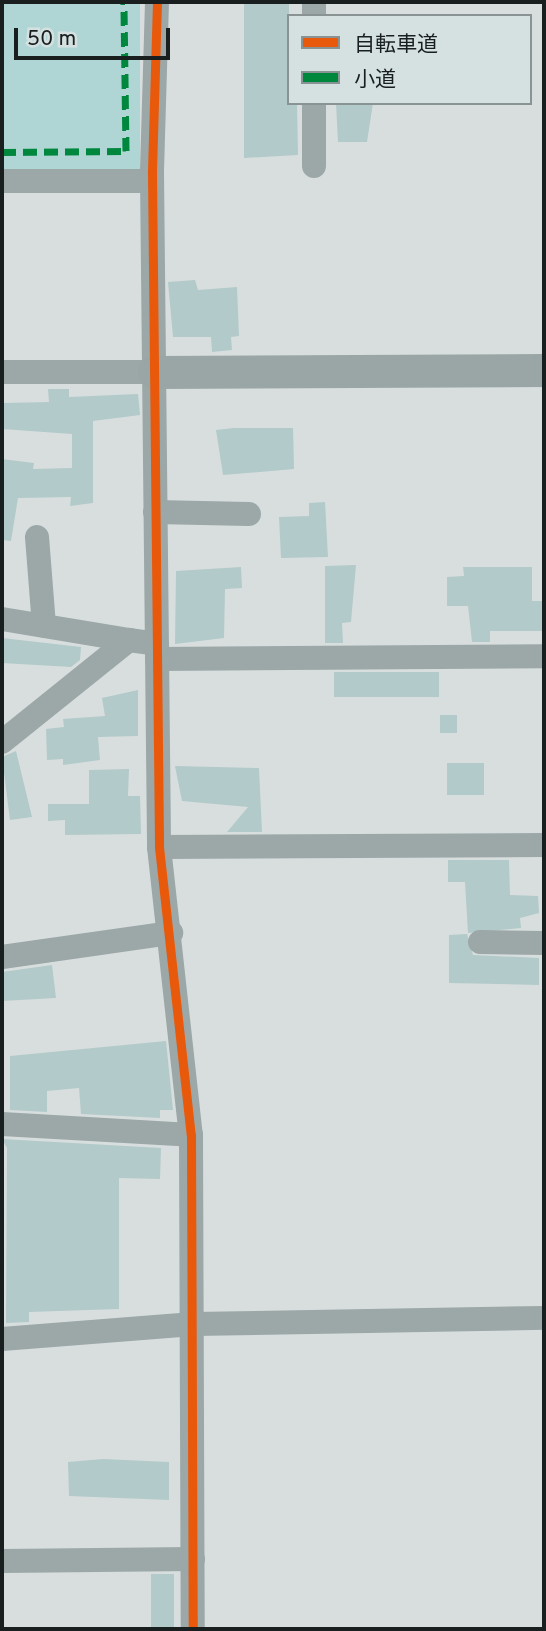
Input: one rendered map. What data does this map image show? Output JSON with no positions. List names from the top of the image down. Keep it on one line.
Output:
{"legend":["自転車道","小道"],"scale_bar":"50 m"}
